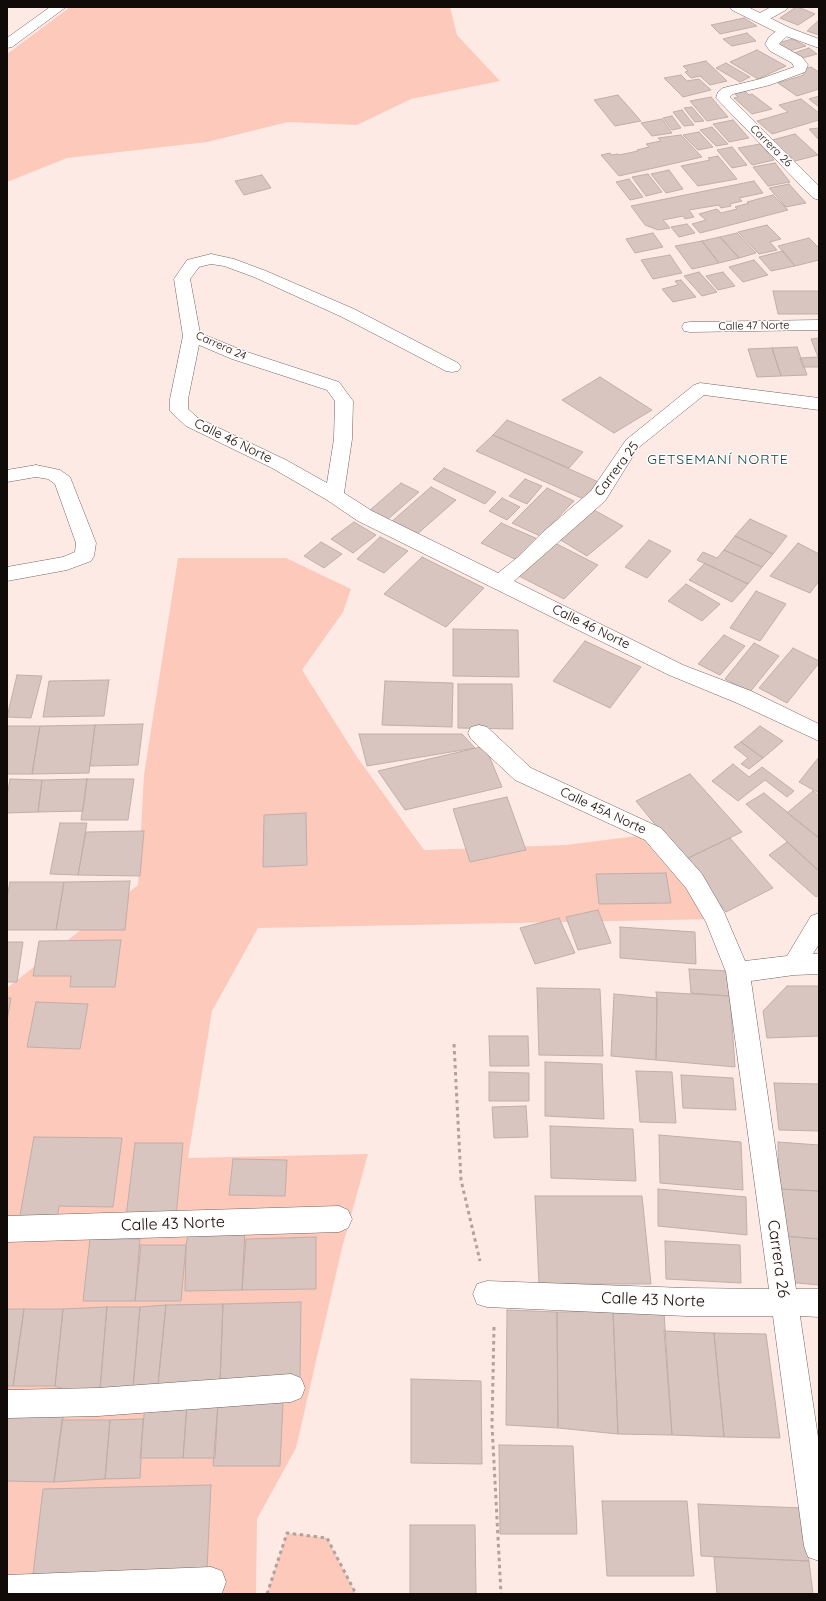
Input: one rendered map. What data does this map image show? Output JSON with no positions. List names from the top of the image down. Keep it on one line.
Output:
{"streets":{"street":["Carrera 26","Calle 47 Norte","Carrera 24","Calle 46 Norte","Carrera 25","Calle 45A Norte","Calle 43 Norte"]},"crossings":[["Carrera 26","Calle 45A Norte"],["Carrera 26","Calle 43 Norte"],["Carrera 24","Calle 46 Norte"],["Calle 46 Norte","Carrera 25"]],"districts":["GETSEMANÍ NORTE"]}
